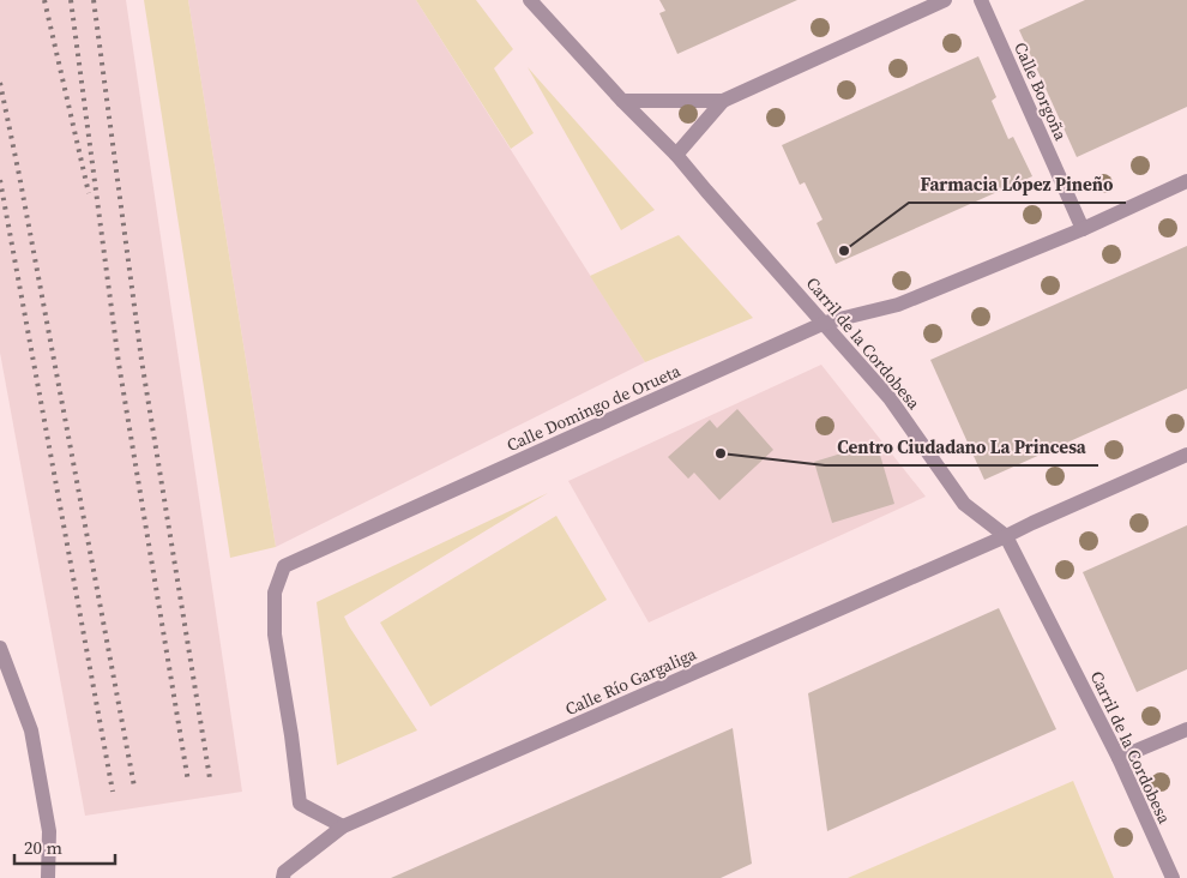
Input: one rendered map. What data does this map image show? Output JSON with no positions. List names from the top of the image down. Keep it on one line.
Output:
{"streets":{"street":["Calle Borgoña","Carril de la Cordobesa","Calle Domingo de Orueta","Calle Río Gargaliga"]},"crossings":[["Calle Borgoña","Calle Domingo de Orueta"],["Carril de la Cordobesa","Calle Domingo de Orueta"],["Carril de la Cordobesa","Calle Río Gargaliga"],["Calle Domingo de Orueta","Calle Río Gargaliga"]],"places":["Farmacia López Pineño","Centro Ciudadano La Princesa"],"scale_bar":"20 m"}
